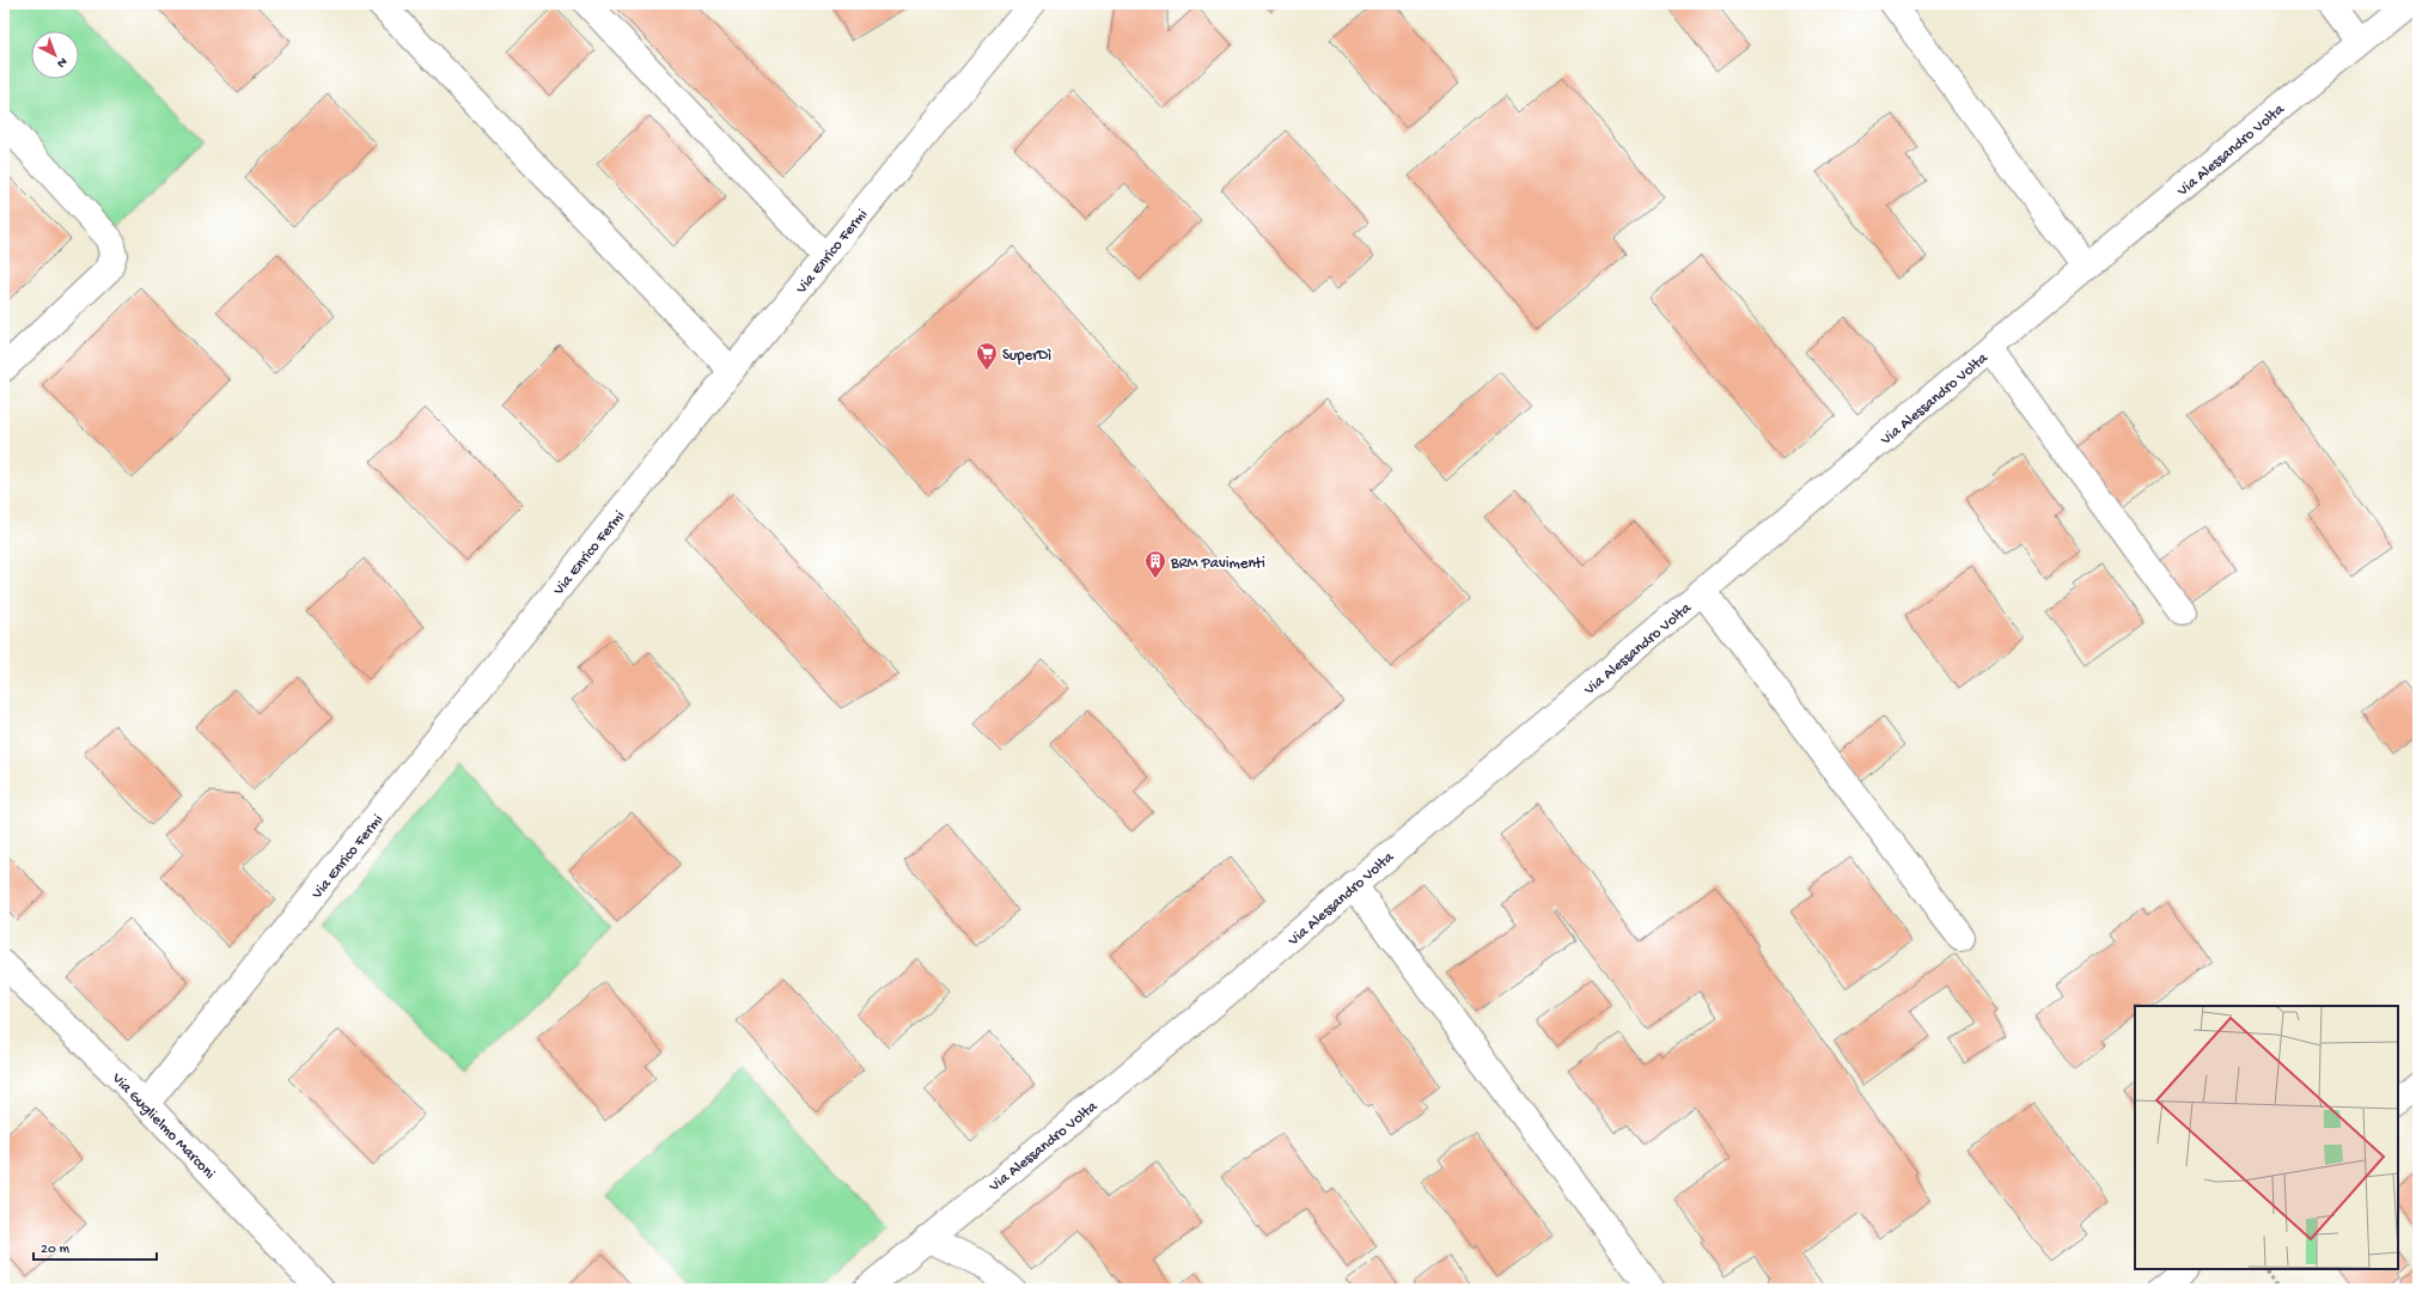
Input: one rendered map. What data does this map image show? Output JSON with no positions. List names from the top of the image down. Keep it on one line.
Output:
{"streets":{"street":["Via Alessandro Volta","Via Enrico Fermi","Via Guglielmo Marconi"]},"crossings":[["Via Enrico Fermi","Via Guglielmo Marconi"]],"places":{"supermarket":["SuperDì"],"building":["BRM Pavimenti"]},"scale_bar":"20 m","north":"bottom right"}
